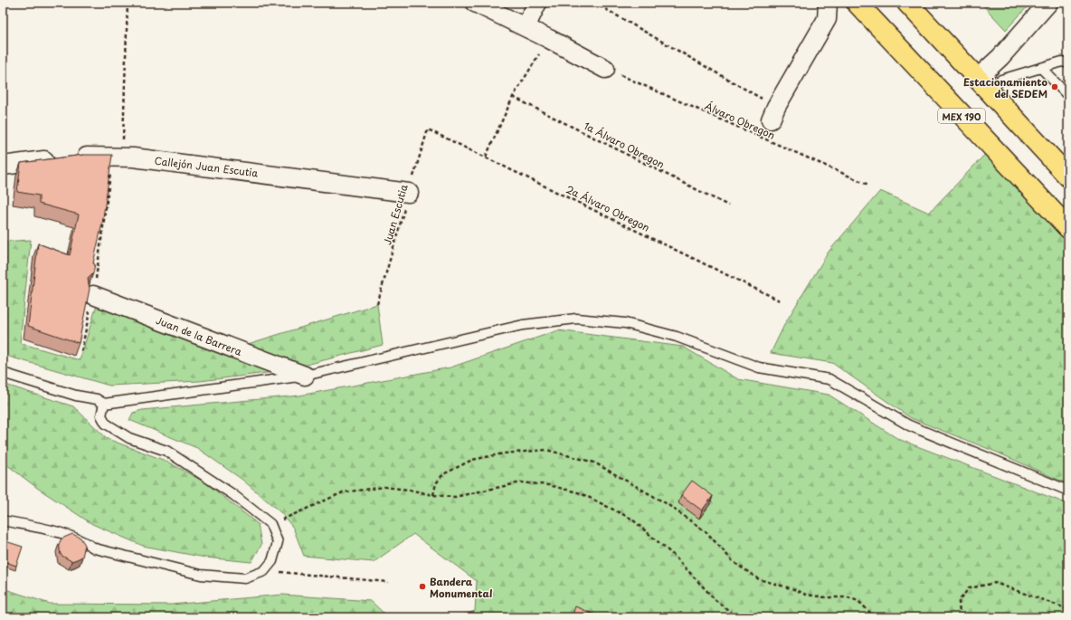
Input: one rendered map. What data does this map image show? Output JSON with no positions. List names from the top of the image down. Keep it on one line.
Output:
{"streets":{"main road":["MEX 190"],"street":["Callejón Juan Escutia","Juan de la Barrera"],"path":["Álvaro Obregon","1a Álvaro Obregon","2a Álvaro Obregon","Juan Escutia"]},"crossings":[["Callejón Juan Escutia","Juan Escutia"],["2a Álvaro Obregon","Juan Escutia"]],"places":["Estacionamiento del SEDEM","Bandera Monumental"]}
